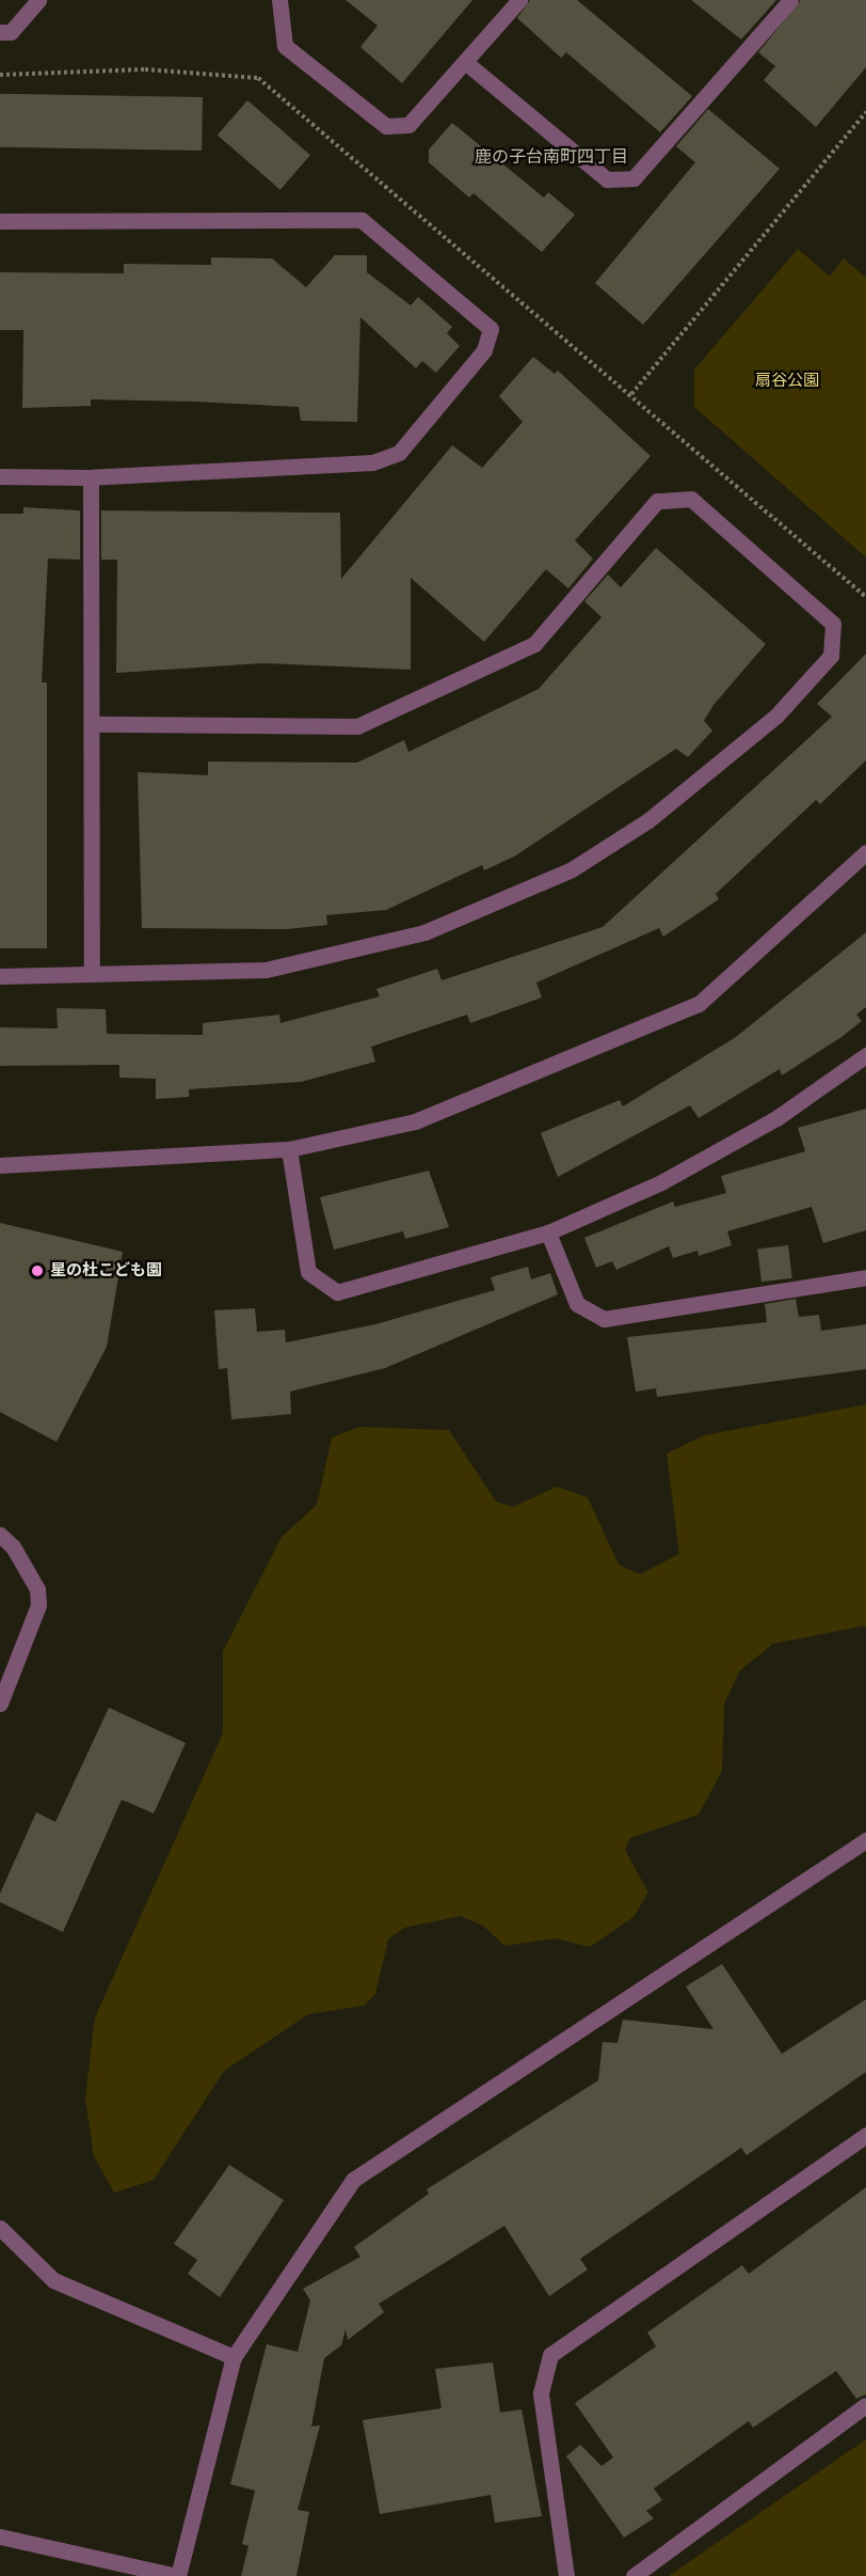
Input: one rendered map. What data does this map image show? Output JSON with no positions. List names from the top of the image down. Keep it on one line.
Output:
{"districts":["鹿の子台南町四丁目"],"parks":["扇谷公園"],"places":["星の杜こども園"]}
